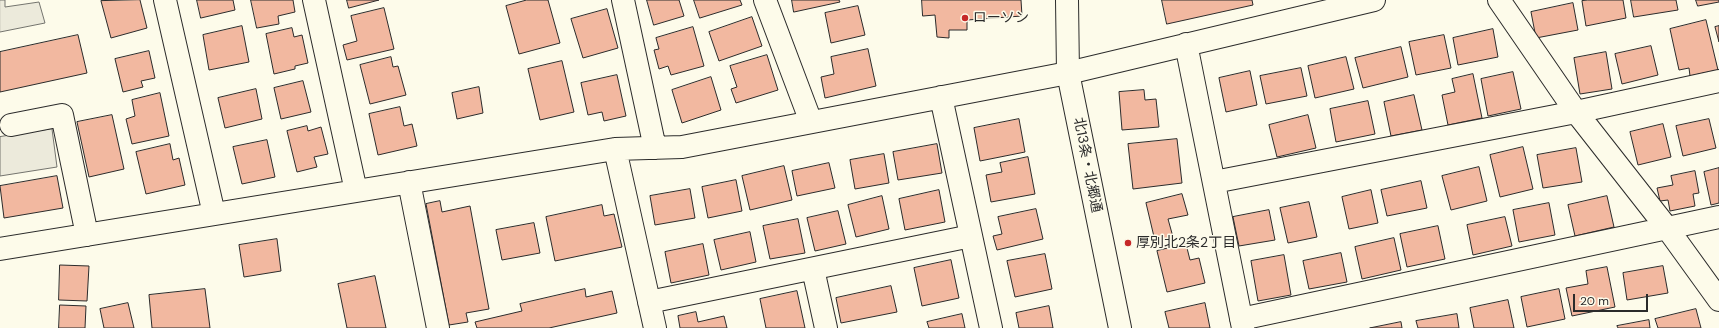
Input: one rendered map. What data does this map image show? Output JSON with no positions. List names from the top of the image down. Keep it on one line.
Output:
{"streets":{"street":["北13条・北郷通"]},"places":["ローソン","厚別北2条2丁目"],"scale_bar":"20 m"}
